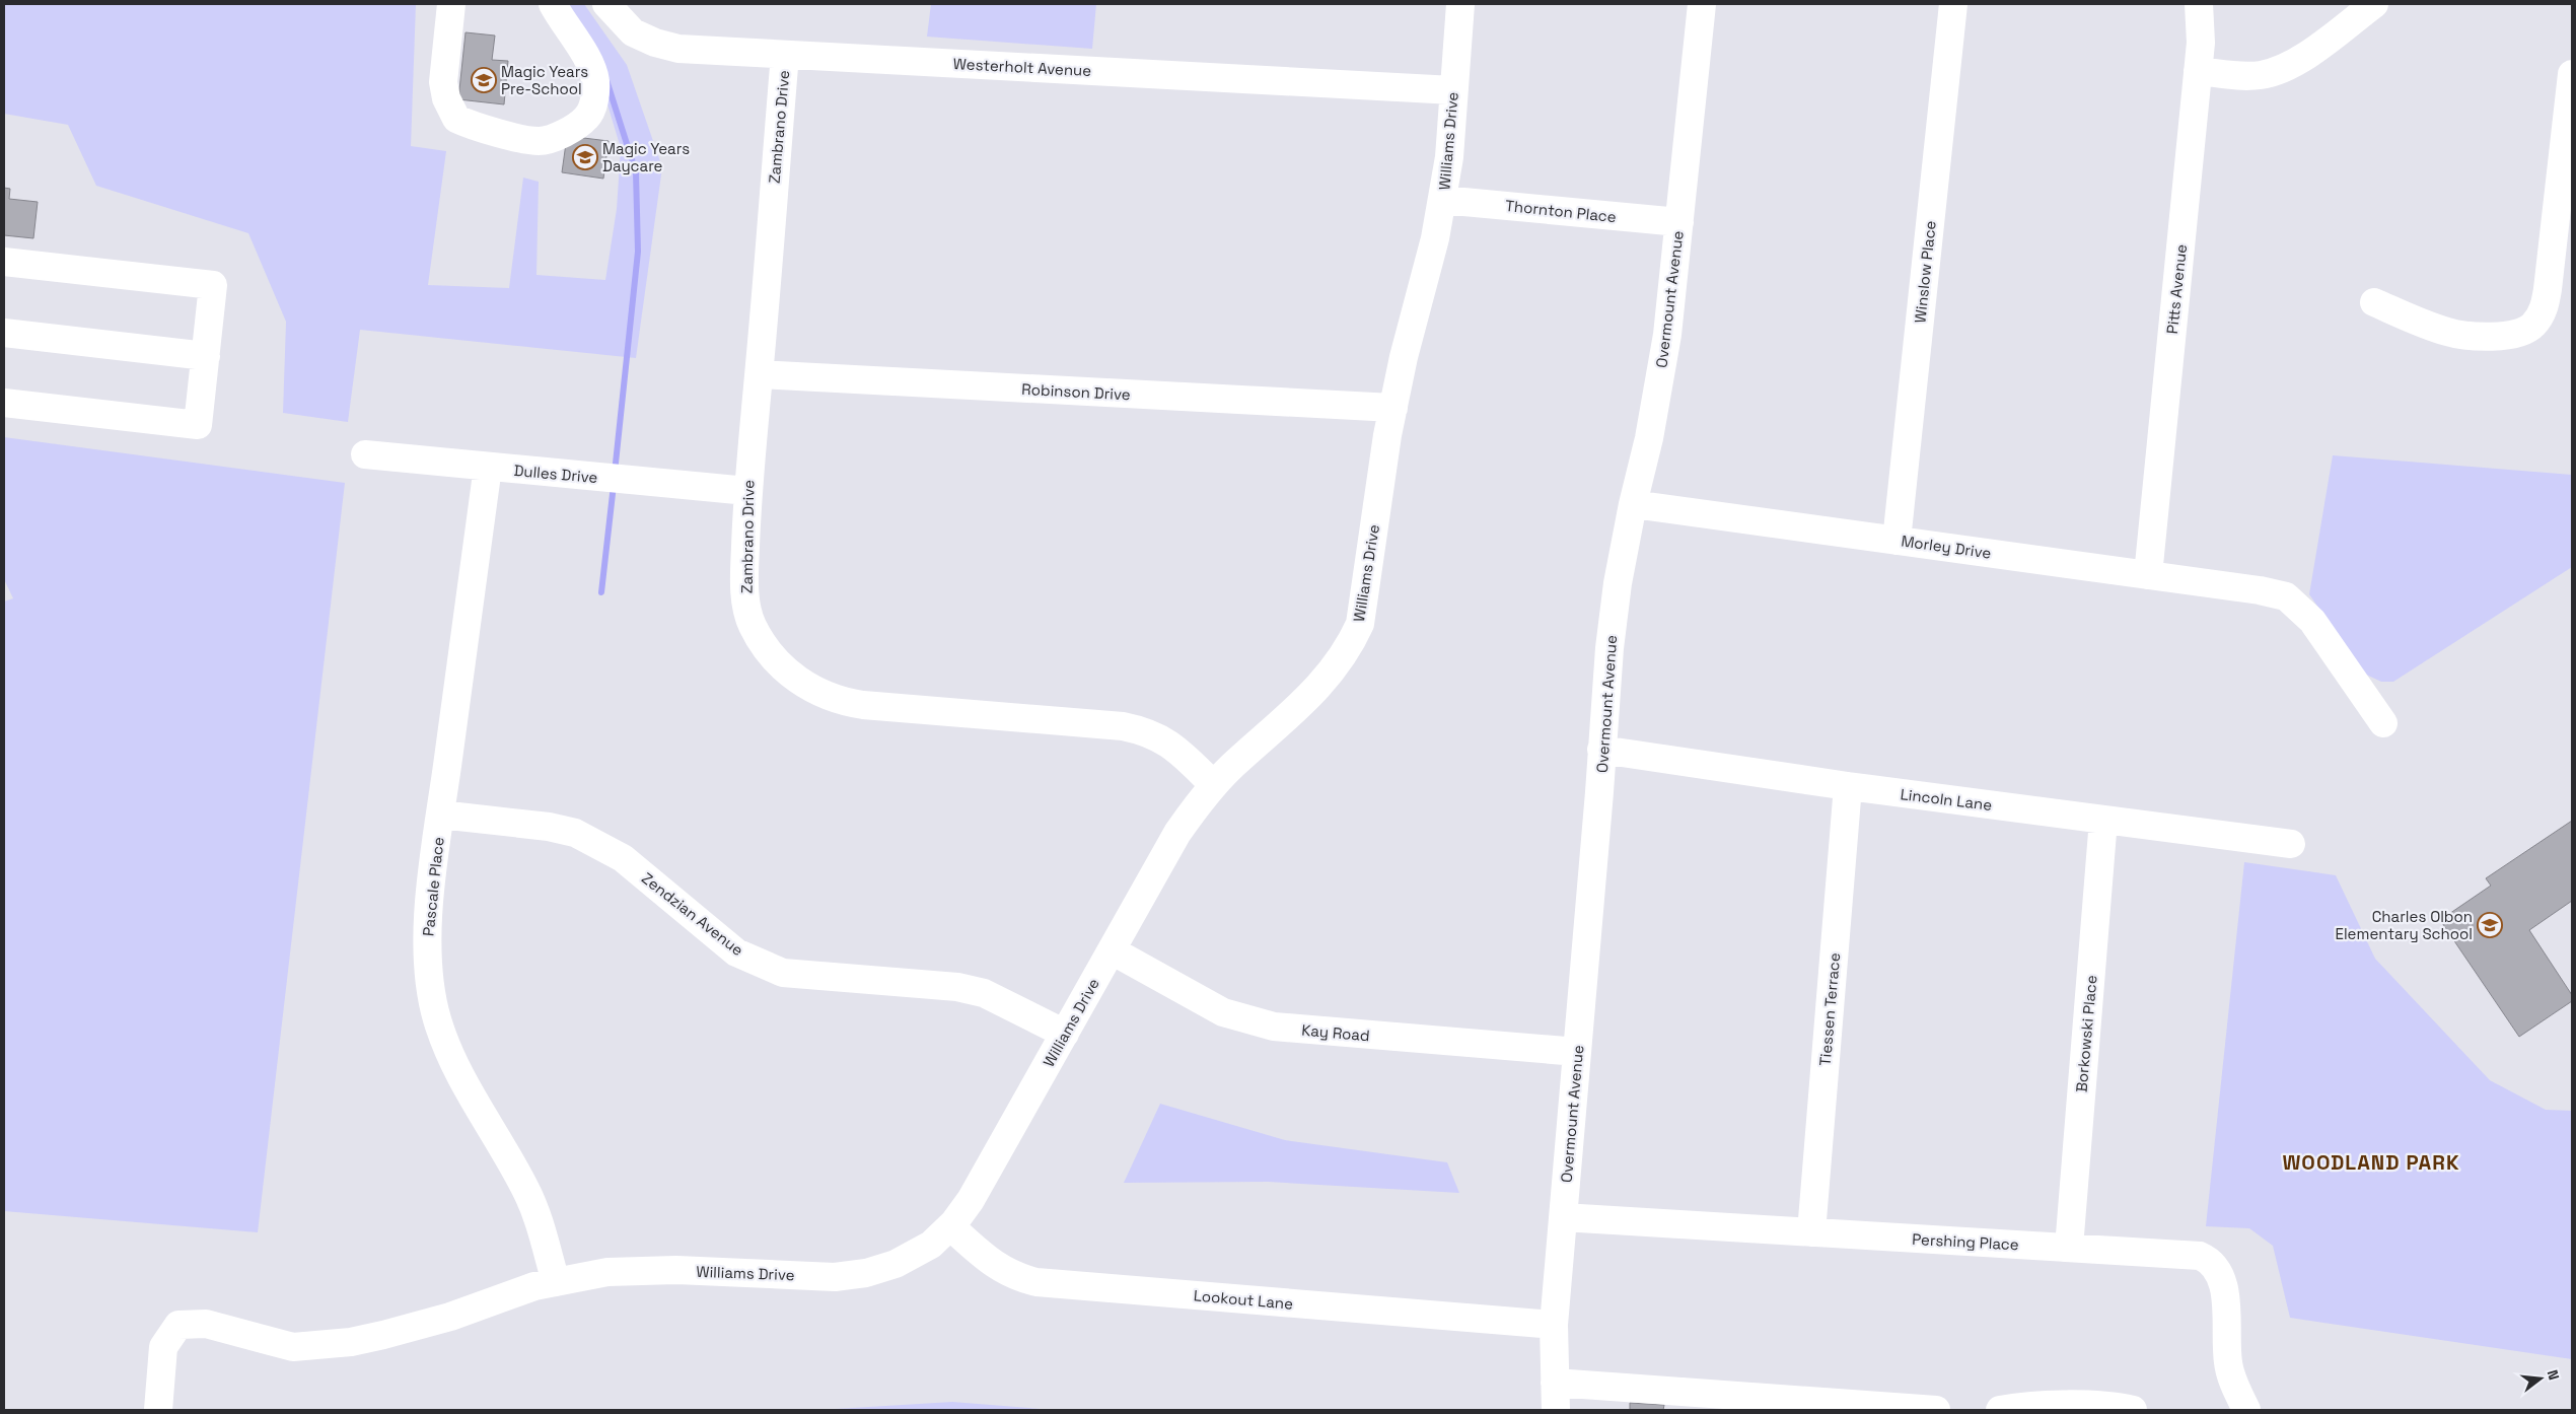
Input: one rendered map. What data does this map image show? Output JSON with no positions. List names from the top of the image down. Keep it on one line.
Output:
{"streets":{"street":["Westerholt Avenue","Zambrano Drive","Williams Drive","Thornton Place","Winslow Place","Pitts Avenue","Overmount Avenue","Robinson Drive","Dulles Drive","Morley Drive","Lincoln Lane","Pascale Place","Zendzian Avenue","Tiessen Terrace","Kay Road","Borkowski Place","Pershing Place","Lookout Lane"]},"crossings":[["Westerholt Avenue","Zambrano Drive"],["Westerholt Avenue","Williams Drive"],["Zambrano Drive","Williams Drive"],["Zambrano Drive","Robinson Drive"],["Zambrano Drive","Dulles Drive"],["Williams Drive","Thornton Place"],["Williams Drive","Robinson Drive"],["Williams Drive","Pascale Place"],["Williams Drive","Zendzian Avenue"],["Williams Drive","Kay Road"],["Williams Drive","Lookout Lane"],["Thornton Place","Overmount Avenue"],["Winslow Place","Morley Drive"],["Pitts Avenue","Morley Drive"],["Overmount Avenue","Morley Drive"],["Overmount Avenue","Lincoln Lane"],["Overmount Avenue","Kay Road"],["Overmount Avenue","Pershing Place"],["Overmount Avenue","Lookout Lane"],["Dulles Drive","Pascale Place"],["Lincoln Lane","Tiessen Terrace"],["Lincoln Lane","Borkowski Place"],["Pascale Place","Zendzian Avenue"],["Tiessen Terrace","Pershing Place"],["Borkowski Place","Pershing Place"]],"districts":["WOODLAND PARK"],"places":{"school or university":["Magic Years Pre-School","Magic Years Daycare","Charles Olbon Elementary School"]},"north":"right"}
